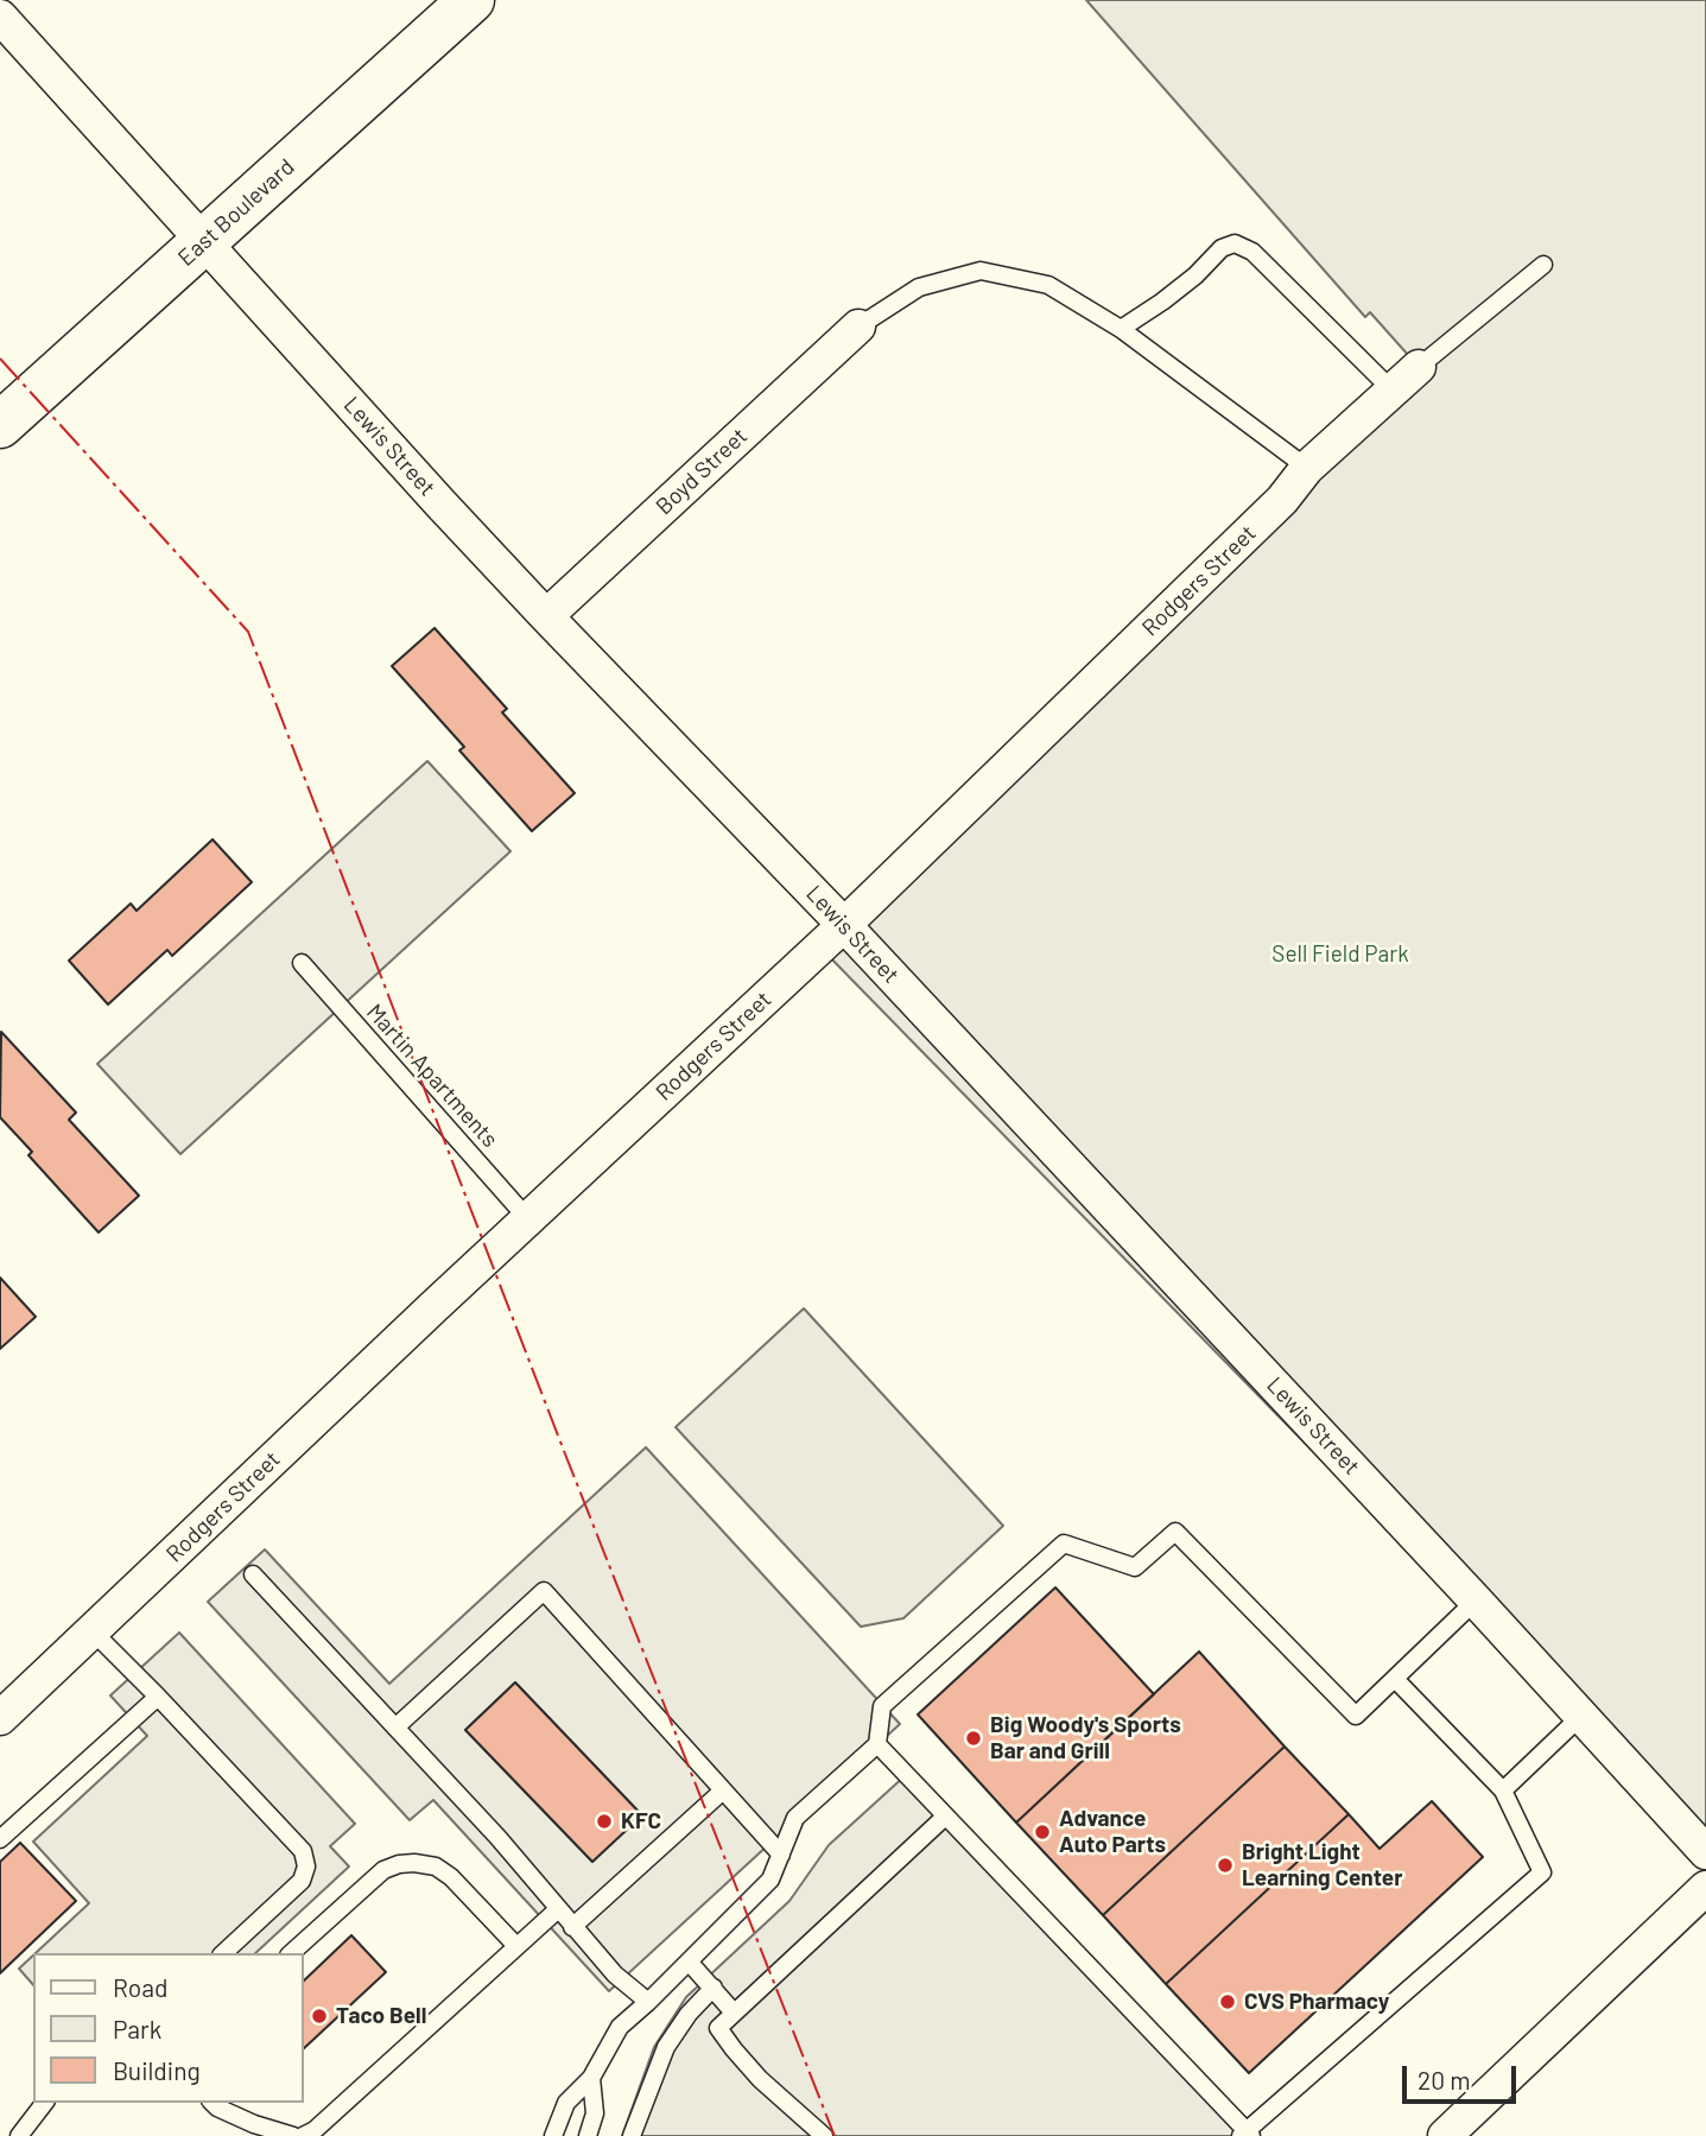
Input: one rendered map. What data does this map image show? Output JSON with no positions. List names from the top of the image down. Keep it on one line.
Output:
{"streets":{"street":["East Boulevard","Lewis Street","Boyd Street","Rodgers Street"],"lane":["Martin Apartments"]},"crossings":[["East Boulevard","Lewis Street"],["Lewis Street","Boyd Street"],["Lewis Street","Rodgers Street"],["Rodgers Street","Martin Apartments"]],"parks":["Sell Field Park"],"places":["Big Woody's Sports Bar and Grill","KFC","Advance Auto Parts","Bright Light Learning Center","CVS Pharmacy","Taco Bell"],"legend":["Road","Park","Building"],"scale_bar":"20 m"}
